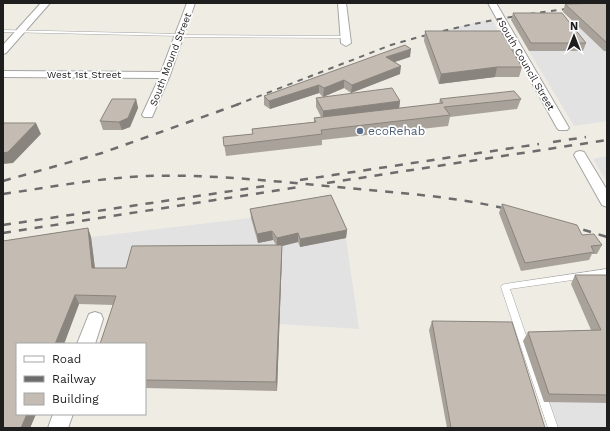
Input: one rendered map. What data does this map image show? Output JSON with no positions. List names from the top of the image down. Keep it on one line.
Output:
{"streets":{"street":["South Mound Street","South Council Street","West 1st Street"]},"crossings":[["South Mound Street","West 1st Street"]],"places":["ecoRehab"],"legend":["Road","Railway","Building"],"north":"top"}
